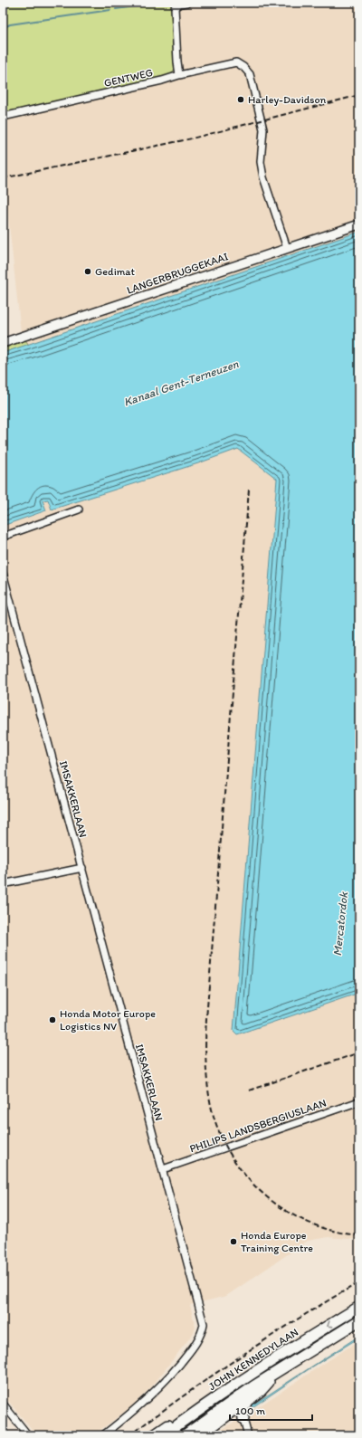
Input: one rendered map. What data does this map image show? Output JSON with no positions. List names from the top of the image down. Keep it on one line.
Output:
{"streets":{"highway":["JOHN KENNEDYLAAN"],"main road":["LANGERBRUGGEKAAI"],"street":["GENTWEG","IMSAKKERLAAN","PHILIPS LANDSBERGIUSLAAN"]},"crossings":[["GENTWEG","LANGERBRUGGEKAAI"],["IMSAKKERLAAN","PHILIPS LANDSBERGIUSLAAN"]],"water":["Kanaal Gent-Terneuzen","Mercatordok"],"places":["Harley-Davidson","Gedimat","Honda Motor Europe Logistics NV","Honda Europe Training Centre"],"scale_bar":"100 m"}
